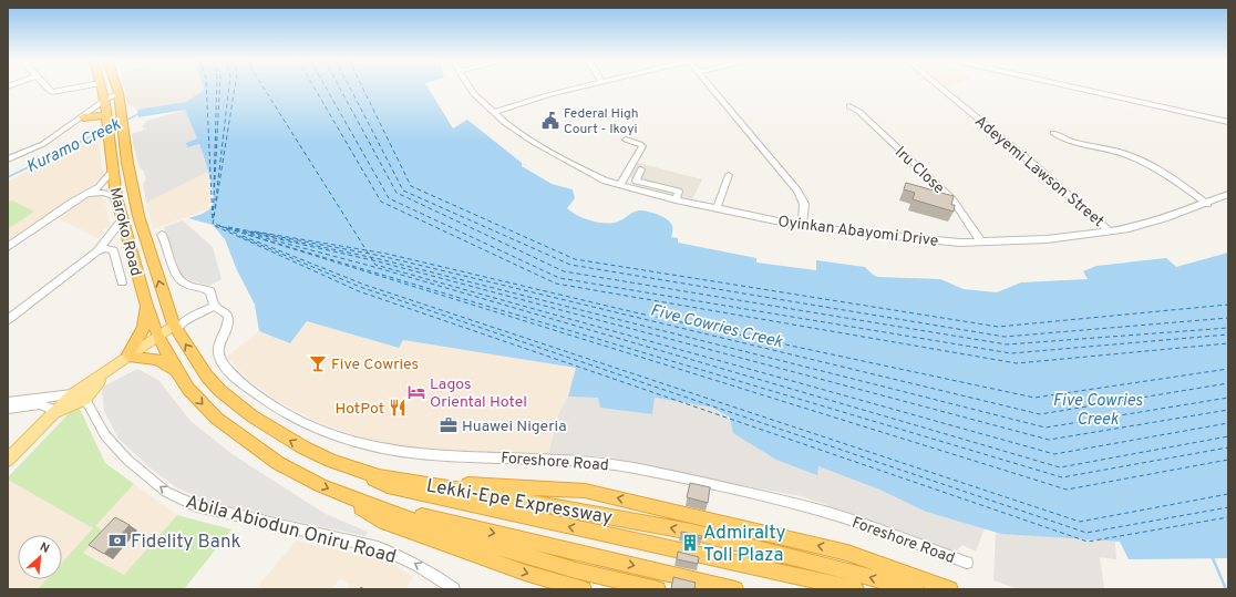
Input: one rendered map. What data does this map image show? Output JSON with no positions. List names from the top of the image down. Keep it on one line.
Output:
{"streets":{"highway":["Maroko Road","Lekki-Epe Expressway"],"street":["Iru Close","Adeyemi Lawson Street","Oyinkan Abayomi Drive","Foreshore Road","Abila Abiodun Oniru Road"]},"crossings":[["Iru Close","Oyinkan Abayomi Drive"],["Adeyemi Lawson Street","Oyinkan Abayomi Drive"],["Maroko Road","Lekki-Epe Expressway"]],"one_way":["Abila Abiodun Oniru Road"],"water":["Kuramo Creek","Five Cowries Creek"],"places":{"public building":["Federal High Court - Ikoyi"],"bar":["Five Cowries"],"hotel":["Lagos Oriental Hotel"],"restaurant":["HotPot"],"office":["Huawei Nigeria"],"bank":["Fidelity Bank"],"building":["Admiralty Toll Plaza"]},"north":"top right"}
